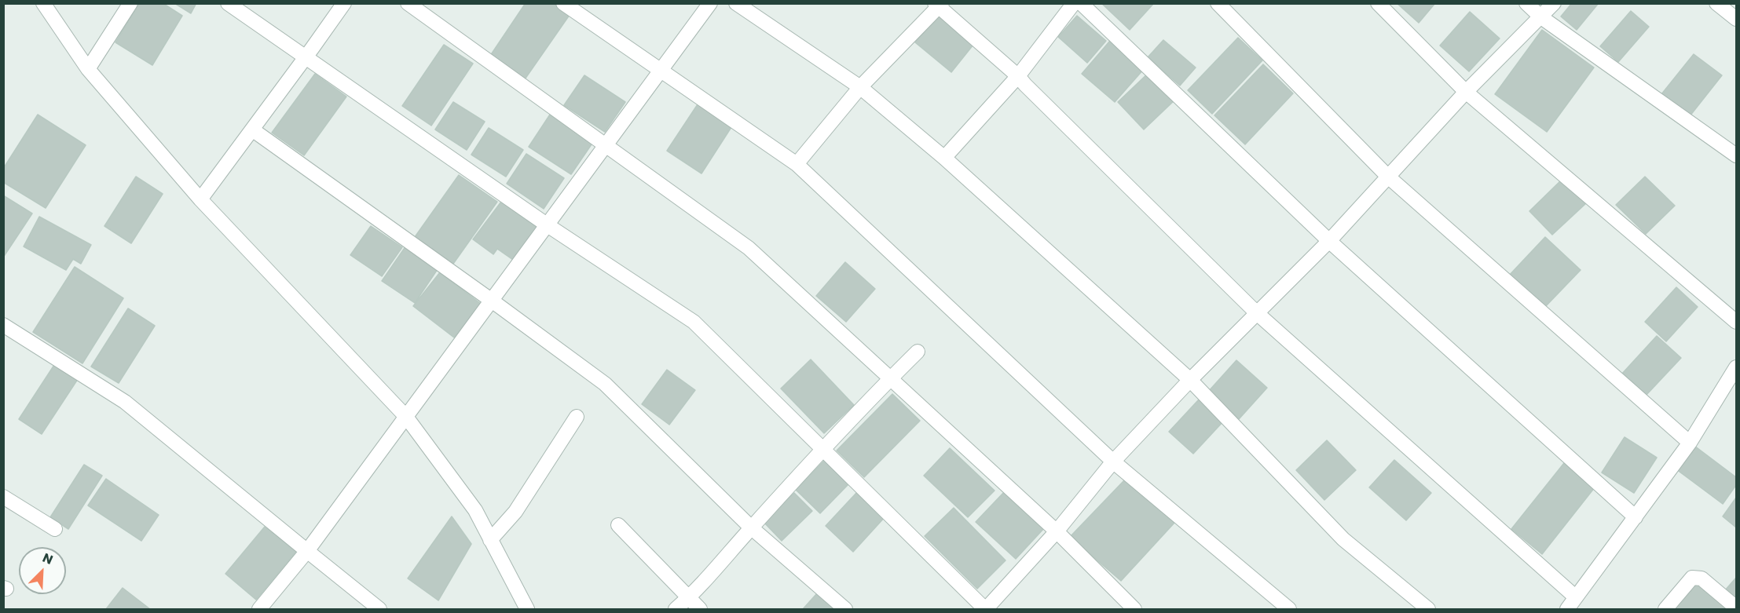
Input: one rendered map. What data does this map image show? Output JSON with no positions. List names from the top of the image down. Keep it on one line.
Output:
{"north":"top right"}
